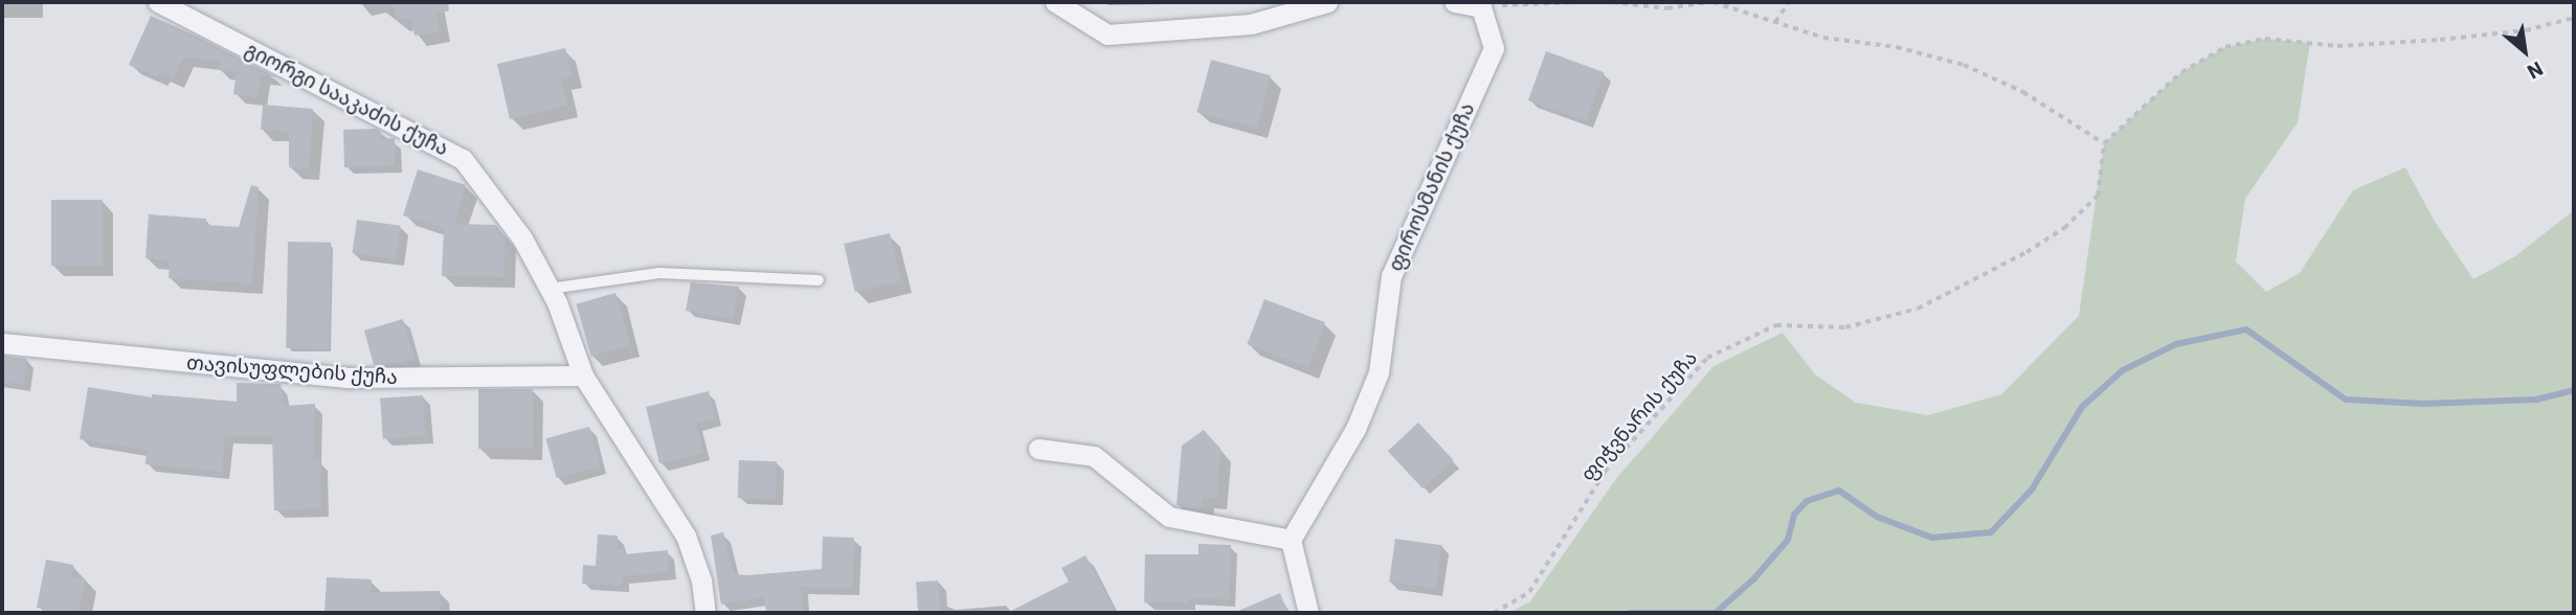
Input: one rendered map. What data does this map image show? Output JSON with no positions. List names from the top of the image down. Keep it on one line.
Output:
{"streets":{"street":["გიორგი სააკაძის ქუჩა","ფიროსმანის ქუჩა","თავისუფლების ქუჩა"],"path":["ფიჭვნარის ქუჩა"]},"crossings":[["გიორგი სააკაძის ქუჩა","თავისუფლების ქუჩა"]],"north":"bottom right"}
